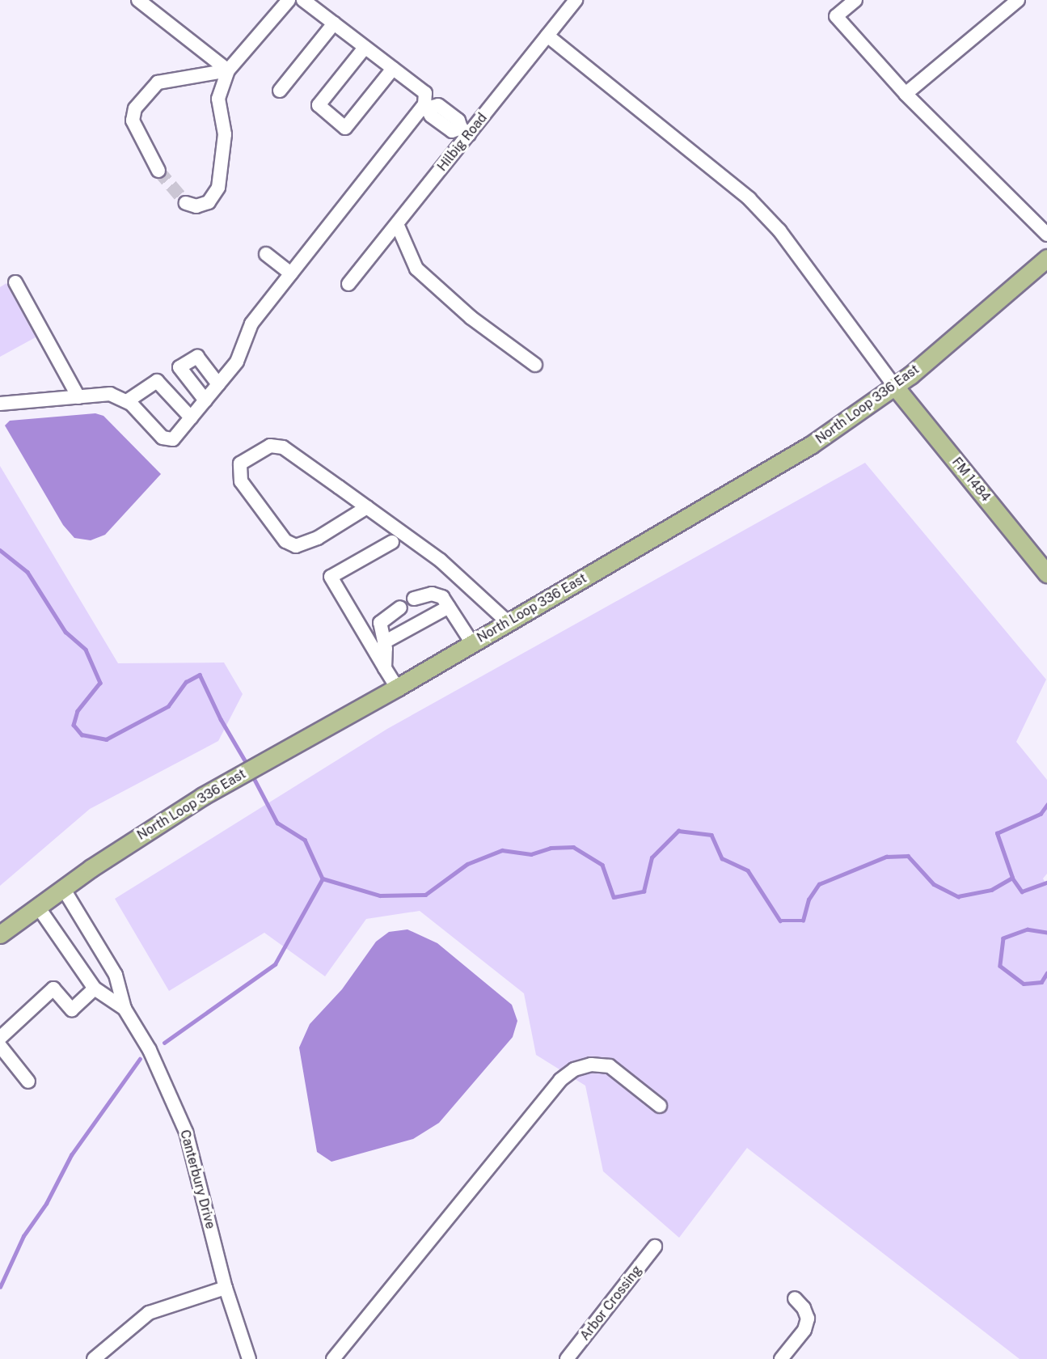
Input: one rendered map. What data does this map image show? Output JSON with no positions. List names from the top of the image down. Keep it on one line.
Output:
{"streets":{"main road":["North Loop 336 East","FM 1484"],"street":["Hilbig Road","Canterbury Drive","Arbor Crossing"]},"crossings":[["North Loop 336 East","FM 1484"],["North Loop 336 East","Canterbury Drive"]]}
